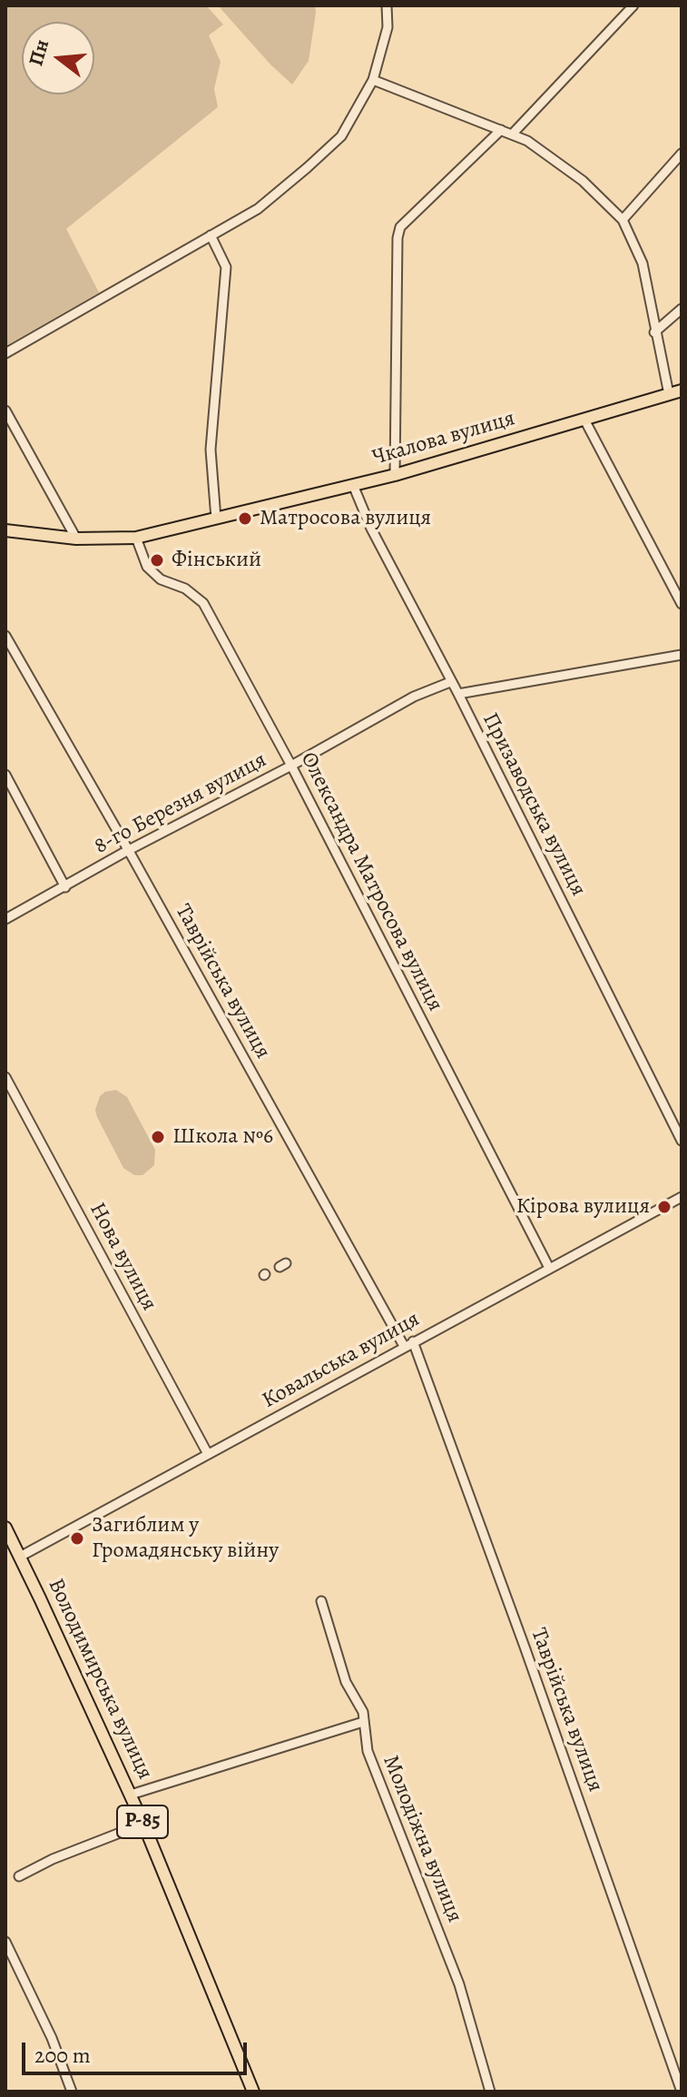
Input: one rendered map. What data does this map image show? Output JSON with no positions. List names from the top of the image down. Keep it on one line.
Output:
{"streets":{"main road":["Чкалова вулиця","Володимирська вулиця","Р-85"],"street":["8-го Березня вулиця","Призаводська вулиця","Олександра Матросова вулиця","Таврійська вулиця","Нова вулиця","Ковальська вулиця","Молодіжна вулиця"]},"crossings":[["Чкалова вулиця","Призаводська вулиця"],["Чкалова вулиця","Олександра Матросова вулиця"],["8-го Березня вулиця","Призаводська вулиця"],["8-го Березня вулиця","Олександра Матросова вулиця"],["8-го Березня вулиця","Таврійська вулиця"],["Олександра Матросова вулиця","Ковальська вулиця"],["Таврійська вулиця","Ковальська вулиця"],["Нова вулиця","Ковальська вулиця"],["Ковальська вулиця","Володимирська вулиця"]],"places":["Матросова вулиця","Фінський","Школа №6","Кірова вулиця","Загиблим у Громадянську війну"],"scale_bar":"200 m","north":"left"}
